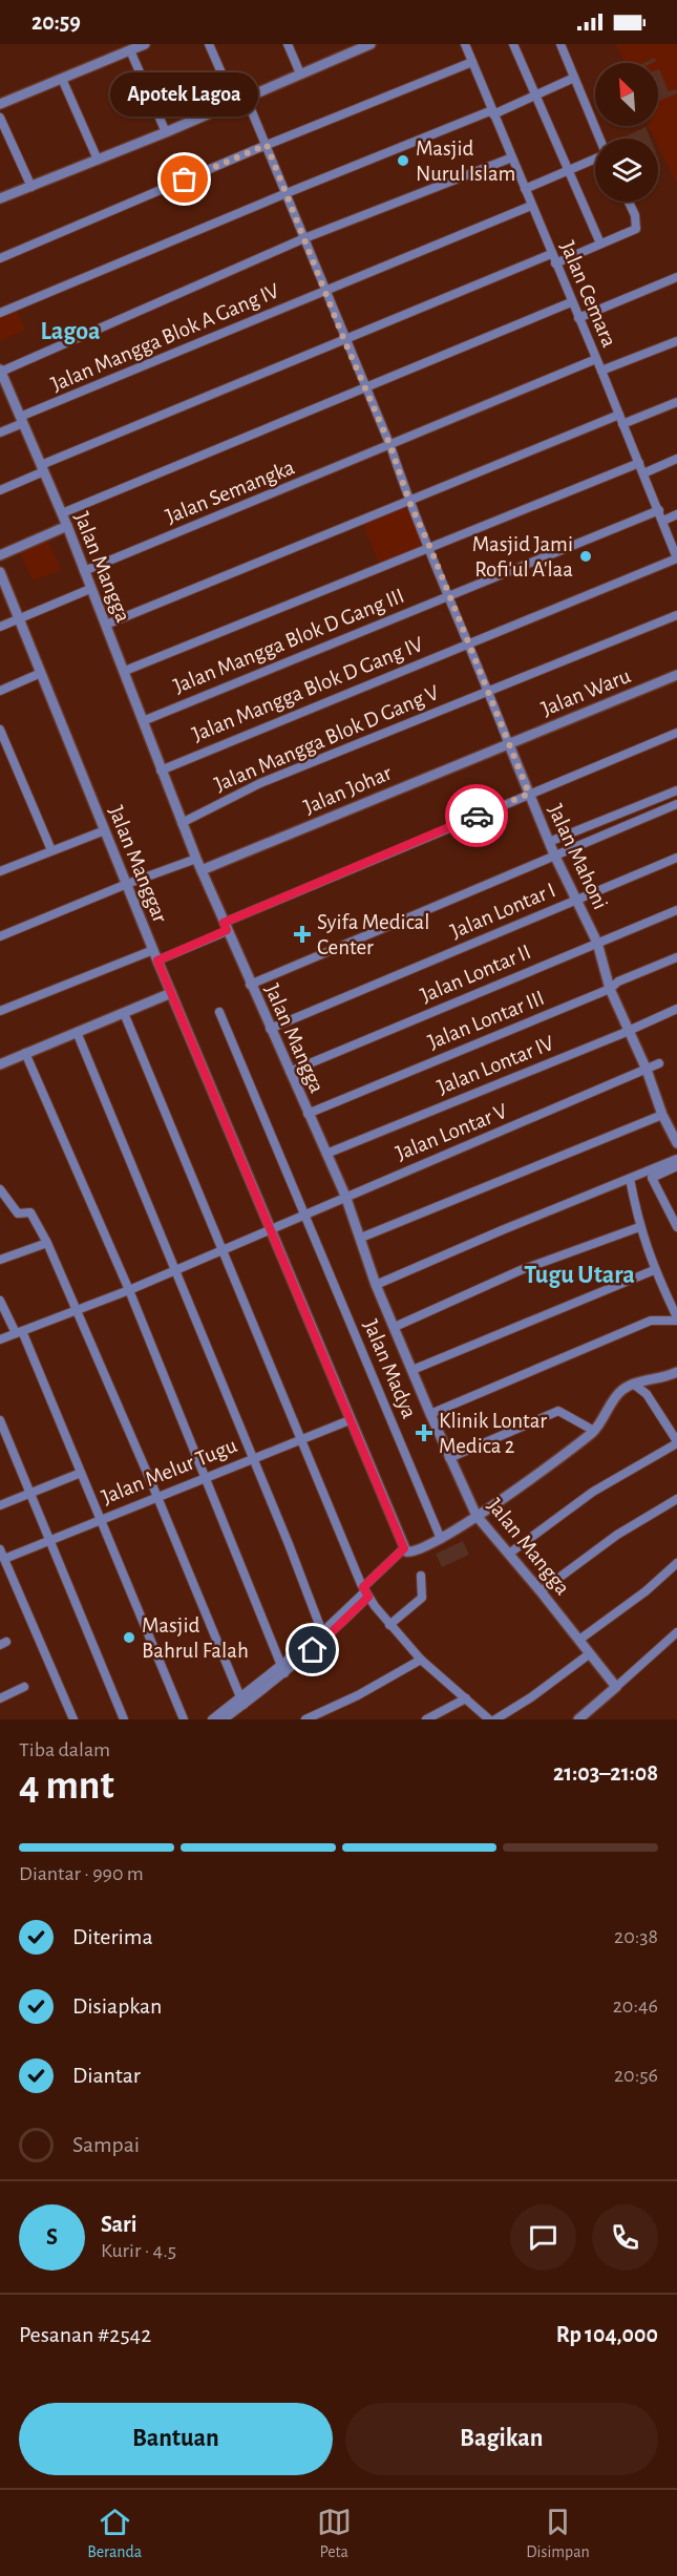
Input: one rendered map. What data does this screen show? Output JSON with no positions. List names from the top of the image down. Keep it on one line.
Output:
{"streets":{"street":["Jalan Cemara","Jalan Mangga Blok A Gang IV","Jalan Semangka","Jalan Mangga","Jalan Mangga Blok D Gang III","Jalan Mangga Blok D Gang IV","Jalan Waru","Jalan Mangga Blok D Gang V","Jalan Johar","Jalan Mahoni","Jalan Manggar","Jalan Lontar I","Jalan Lontar II","Jalan Lontar III","Jalan Lontar IV","Jalan Lontar V","Jalan Madya","Jalan Melur Tugu"]},"crossings":[["Jalan Cemara","Jalan Mangga Blok A Gang IV"],["Jalan Cemara","Jalan Semangka"],["Jalan Cemara","Jalan Mangga Blok D Gang III"],["Jalan Cemara","Jalan Mangga Blok D Gang IV"],["Jalan Mangga Blok A Gang IV","Jalan Mangga"],["Jalan Mangga Blok A Gang IV","Jalan Mahoni"],["Jalan Semangka","Jalan Mangga"],["Jalan Semangka","Jalan Mahoni"],["Jalan Mangga","Jalan Mangga Blok D Gang III"],["Jalan Mangga","Jalan Mangga Blok D Gang IV"],["Jalan Mangga","Jalan Mangga Blok D Gang V"],["Jalan Mangga","Jalan Johar"],["Jalan Mangga","Jalan Lontar I"],["Jalan Mangga","Jalan Lontar II"],["Jalan Mangga","Jalan Lontar III"],["Jalan Mangga","Jalan Lontar IV"],["Jalan Mangga","Jalan Lontar V"],["Jalan Mangga Blok D Gang III","Jalan Mahoni"],["Jalan Mangga Blok D Gang IV","Jalan Mahoni"],["Jalan Waru","Jalan Johar"],["Jalan Waru","Jalan Mahoni"],["Jalan Mangga Blok D Gang V","Jalan Mahoni"],["Jalan Johar","Jalan Mahoni"],["Jalan Mahoni","Jalan Lontar I"],["Jalan Mahoni","Jalan Lontar II"],["Jalan Mahoni","Jalan Lontar III"],["Jalan Mahoni","Jalan Lontar IV"],["Jalan Mahoni","Jalan Lontar V"],["Jalan Manggar","Jalan Lontar V"],["Jalan Manggar","Jalan Melur Tugu"],["Jalan Lontar V","Jalan Madya"]],"districts":["Lagoa","Tugu Utara"],"places":{"other":["Masjid Nurul Islam","Apotek Lagoa","Masjid Jami Rofi'ul A'laa","Masjid Bahrul Falah"],"health":["Syifa Medical Center","Klinik Lontar Medica 2"]},"north":"top left","page":{"status":"20:59","bubble":"Apotek Lagoa","heading":["4 mnt","Tiba dalam","21:03–21:08"],"panel":["Sari","Kurir · 4.5","Pesanan #2542","Rp 104,000"],"bar":"Diantar · 990 m","list":[["Diterima","20:38"],["Disiapkan","20:46"],["Diantar","20:56"],"Sampai"],"round":"S","buttons":["Bantuan","Bagikan"],"tabs":["Beranda","Peta","Disimpan"]}}
